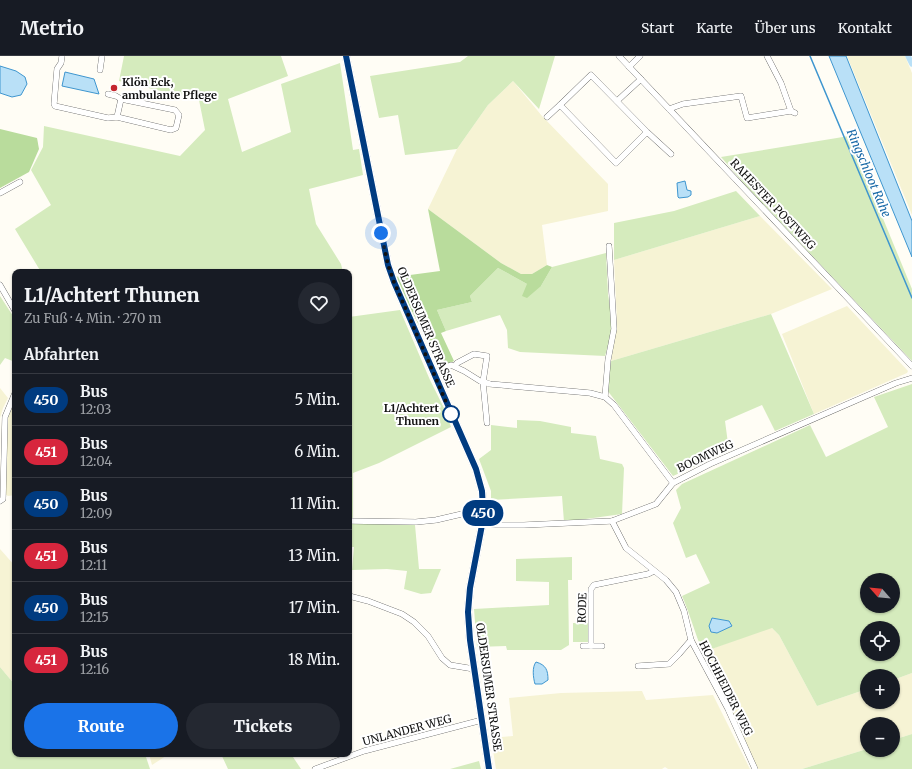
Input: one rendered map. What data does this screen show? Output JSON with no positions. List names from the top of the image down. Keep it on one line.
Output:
{"streets":{"main road":["OLDERSUMER STRASSE"],"street":["RAHESTER POSTWEG","BOOMWEG","RODE","HOCHHEIDER WEG","UNLANDER WEG"]},"crossings":[["OLDERSUMER STRASSE","BOOMWEG"],["OLDERSUMER STRASSE","UNLANDER WEG"],["BOOMWEG","HOCHHEIDER WEG"],["RODE","HOCHHEIDER WEG"]],"water":["Ringschloot Rahe"],"places":["Klön Eck, ambulante Pflege","L1/Achtert Thunen"],"lines":["bus line 450"],"north":"top left","page":{"header":"Metrio","nav":["Start","Karte","Über uns","Kontakt"],"on_map":"450","heading":[["L1/Achtert Thunen","Zu Fuß · 4 Min. · 270 m"],"Abfahrten"],"list":[{"mark":"450","name":"Bus","note":"12:03","value":"5 Min."},{"mark":"451","name":"Bus","note":"12:04","value":"6 Min."},{"mark":"450","name":"Bus","note":"12:09","value":"11 Min."},{"mark":"451","name":"Bus","note":"12:11","value":"13 Min."},{"mark":"450","name":"Bus","note":"12:15","value":"17 Min."},{"mark":"451","name":"Bus","note":"12:16","value":"18 Min."}],"map_buttons":["+","−"],"buttons":["Route","Tickets"]}}
